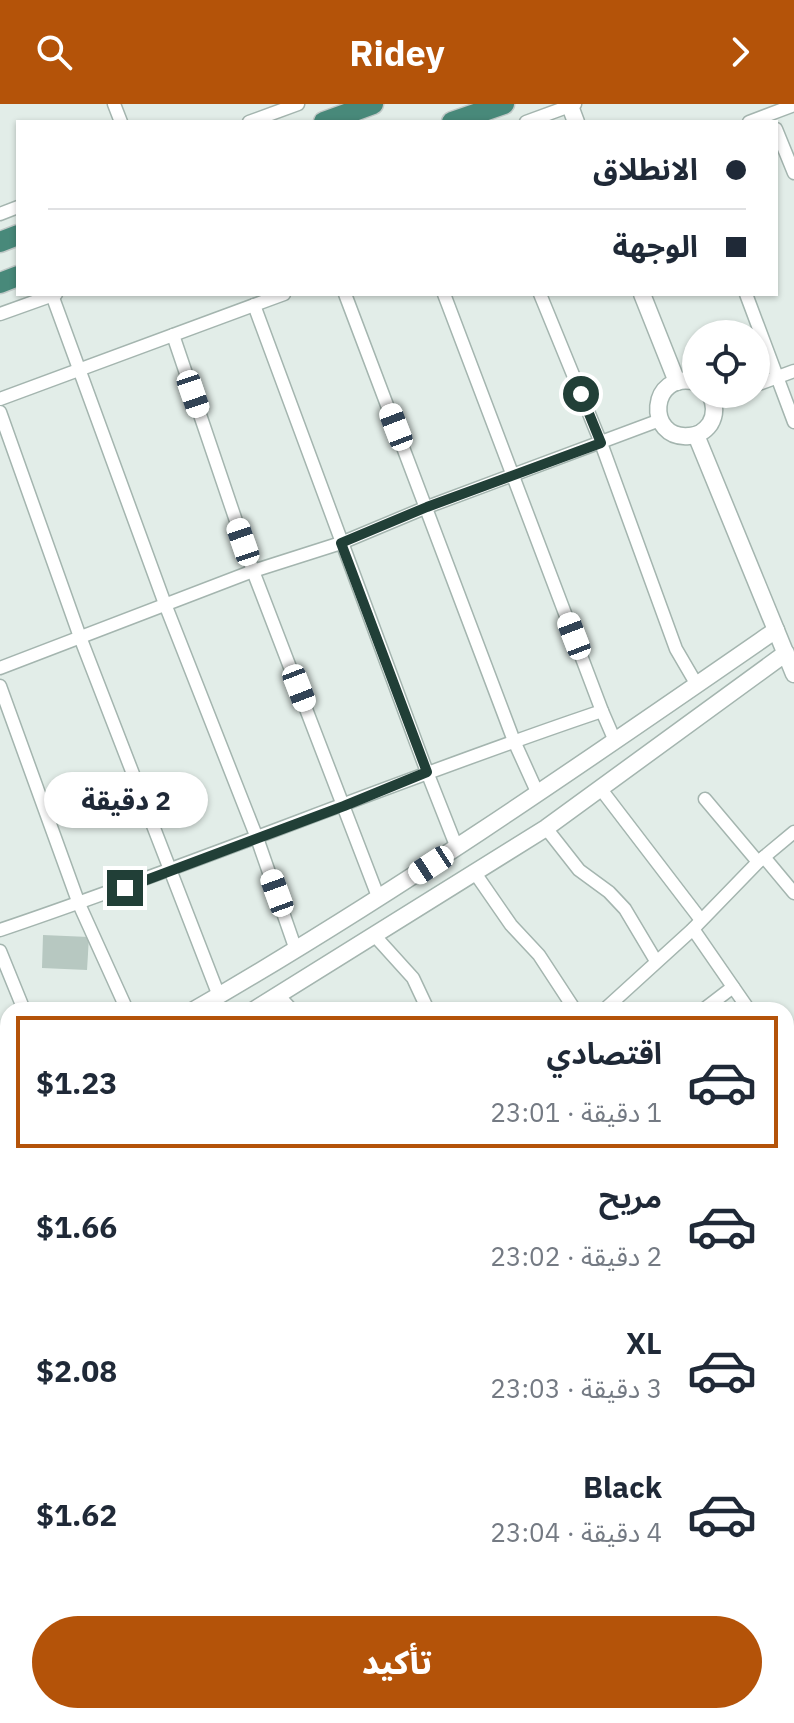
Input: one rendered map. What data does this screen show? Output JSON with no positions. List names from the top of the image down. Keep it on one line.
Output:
{"page":{"header":"Ridey","banner":["الانطلاق","الوجهة"],"bubble":"2 دقيقة","list":[{"name":"اقتصادي","note":"1 دقيقة · 23:01","value":"$1.23"},{"name":"مريح","note":"2 دقيقة · 23:02","value":"$1.66"},{"name":"XL","note":"3 دقيقة · 23:03","value":"$2.08"},{"name":"Black","note":"4 دقيقة · 23:04","value":"$1.62"}],"buttons":"تأكيد"}}
